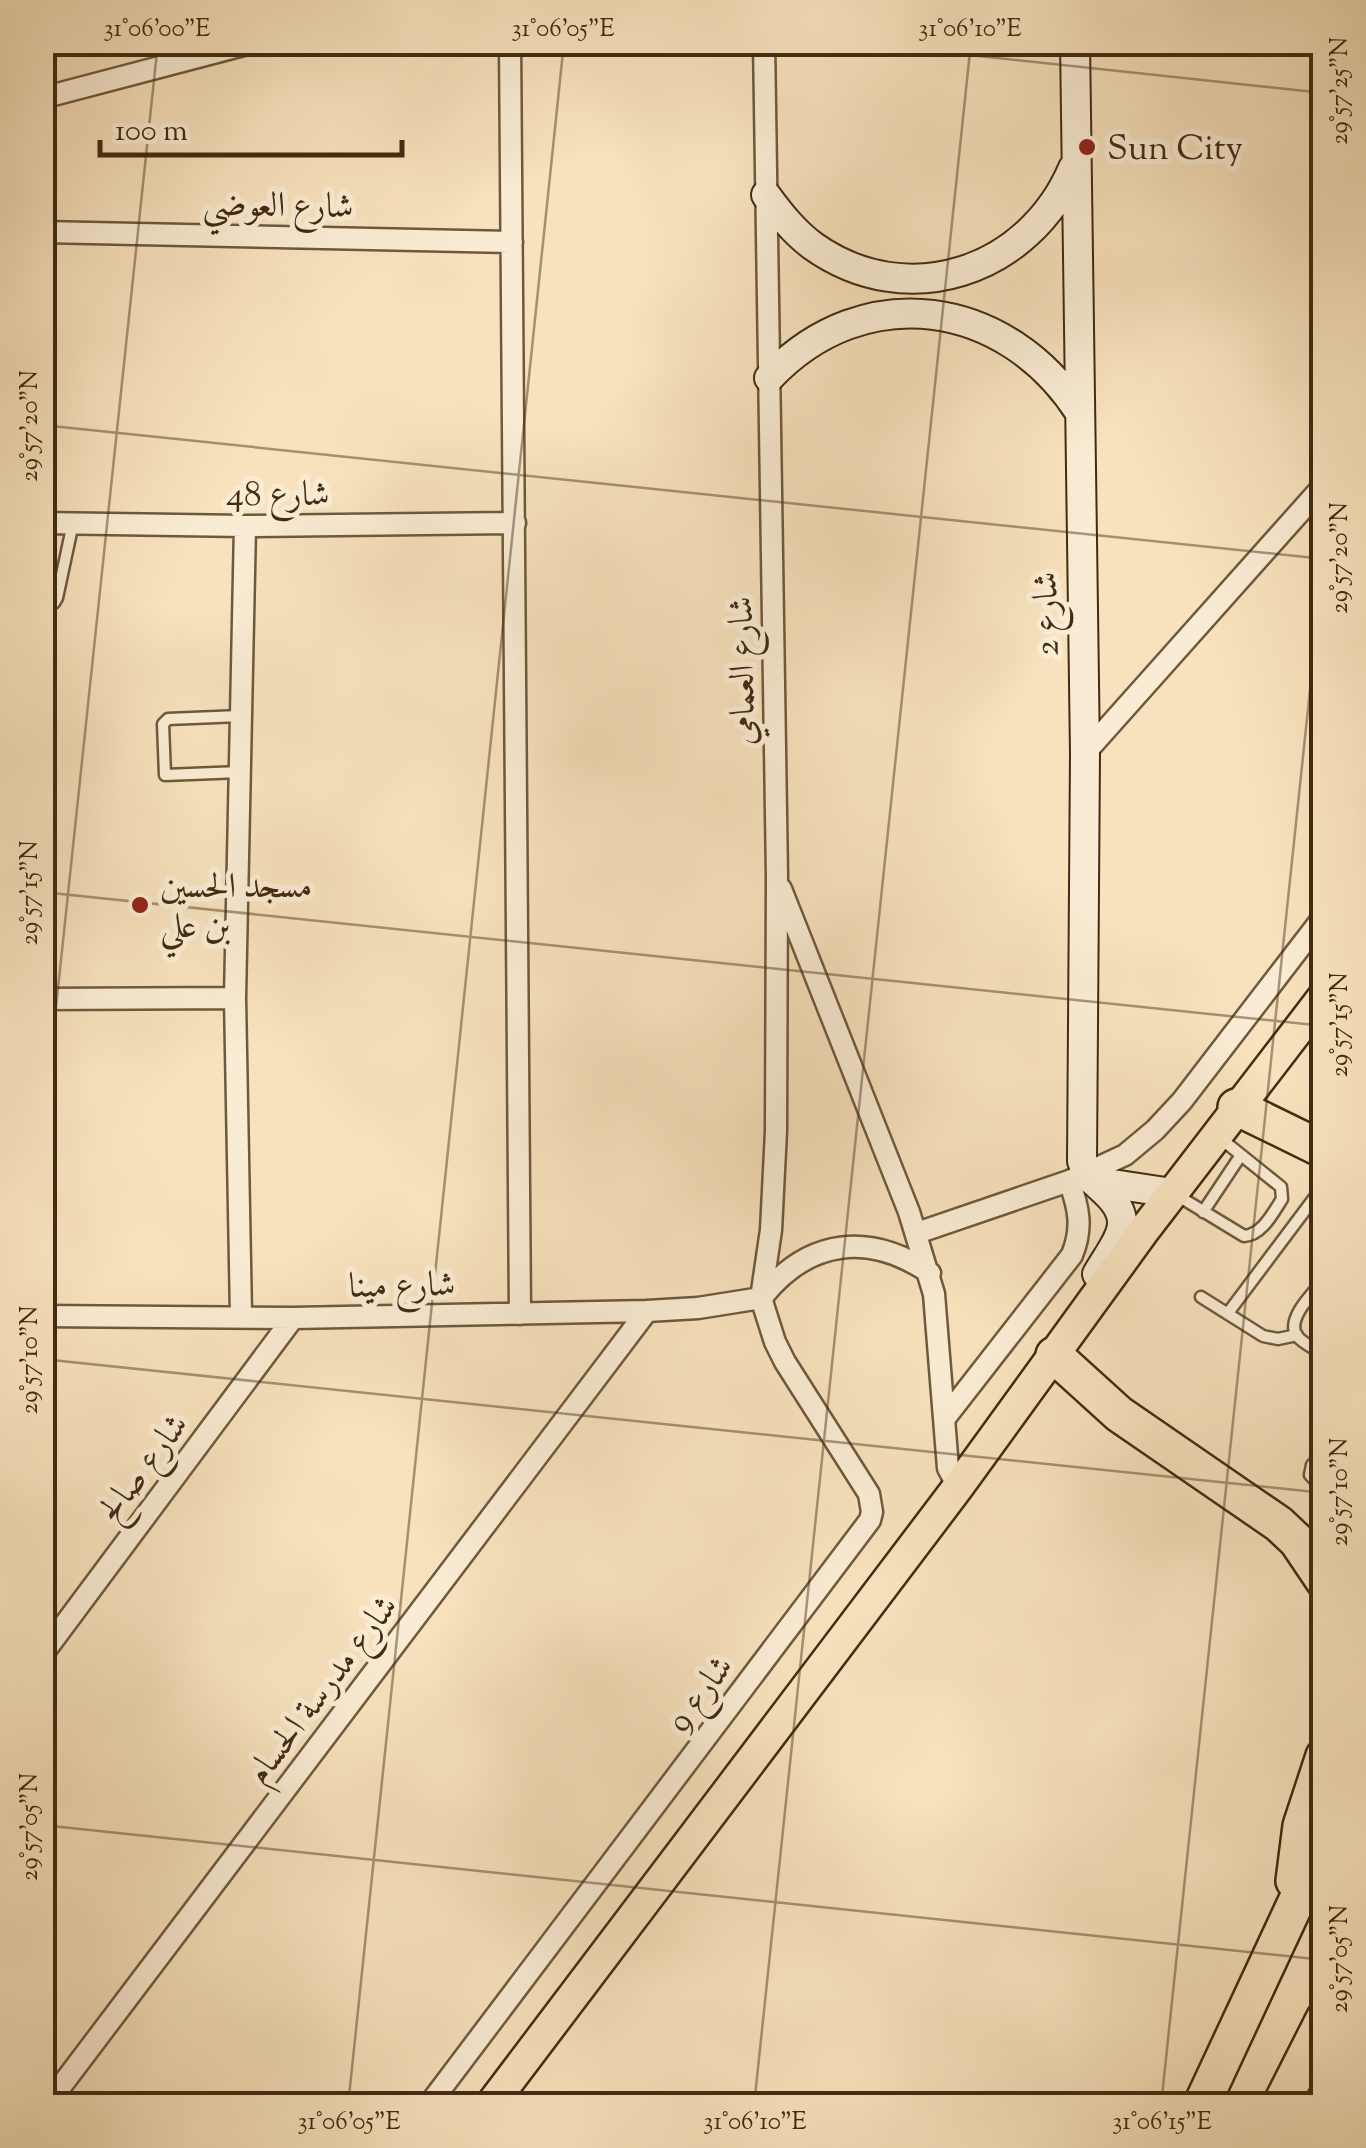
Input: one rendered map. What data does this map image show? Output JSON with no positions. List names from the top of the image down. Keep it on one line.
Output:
{"streets":{"street":["شارع العوضي","شارع 48","شارع 2","شارع العمامي","شارع مينا","شارع صالح","شارع مدرسة الحسام","شارع 9"]},"crossings":[["شارع العمامي","شارع مينا"],["شارع العمامي","شارع 9"],["شارع مينا","شارع صالح"],["شارع مينا","شارع مدرسة الحسام"],["شارع مينا","شارع 9"]],"places":["Sun City","مسجد الحسين بن علي"],"scale_bar":"100 m","coordinates":["31°06'00\"E","31°06'05\"E","31°06'10\"E","29°57'25\"N","29°57'20\"N","29°57'15\"N","29°57'10\"N","29°57'05\"N","31°06'15\"E"]}
